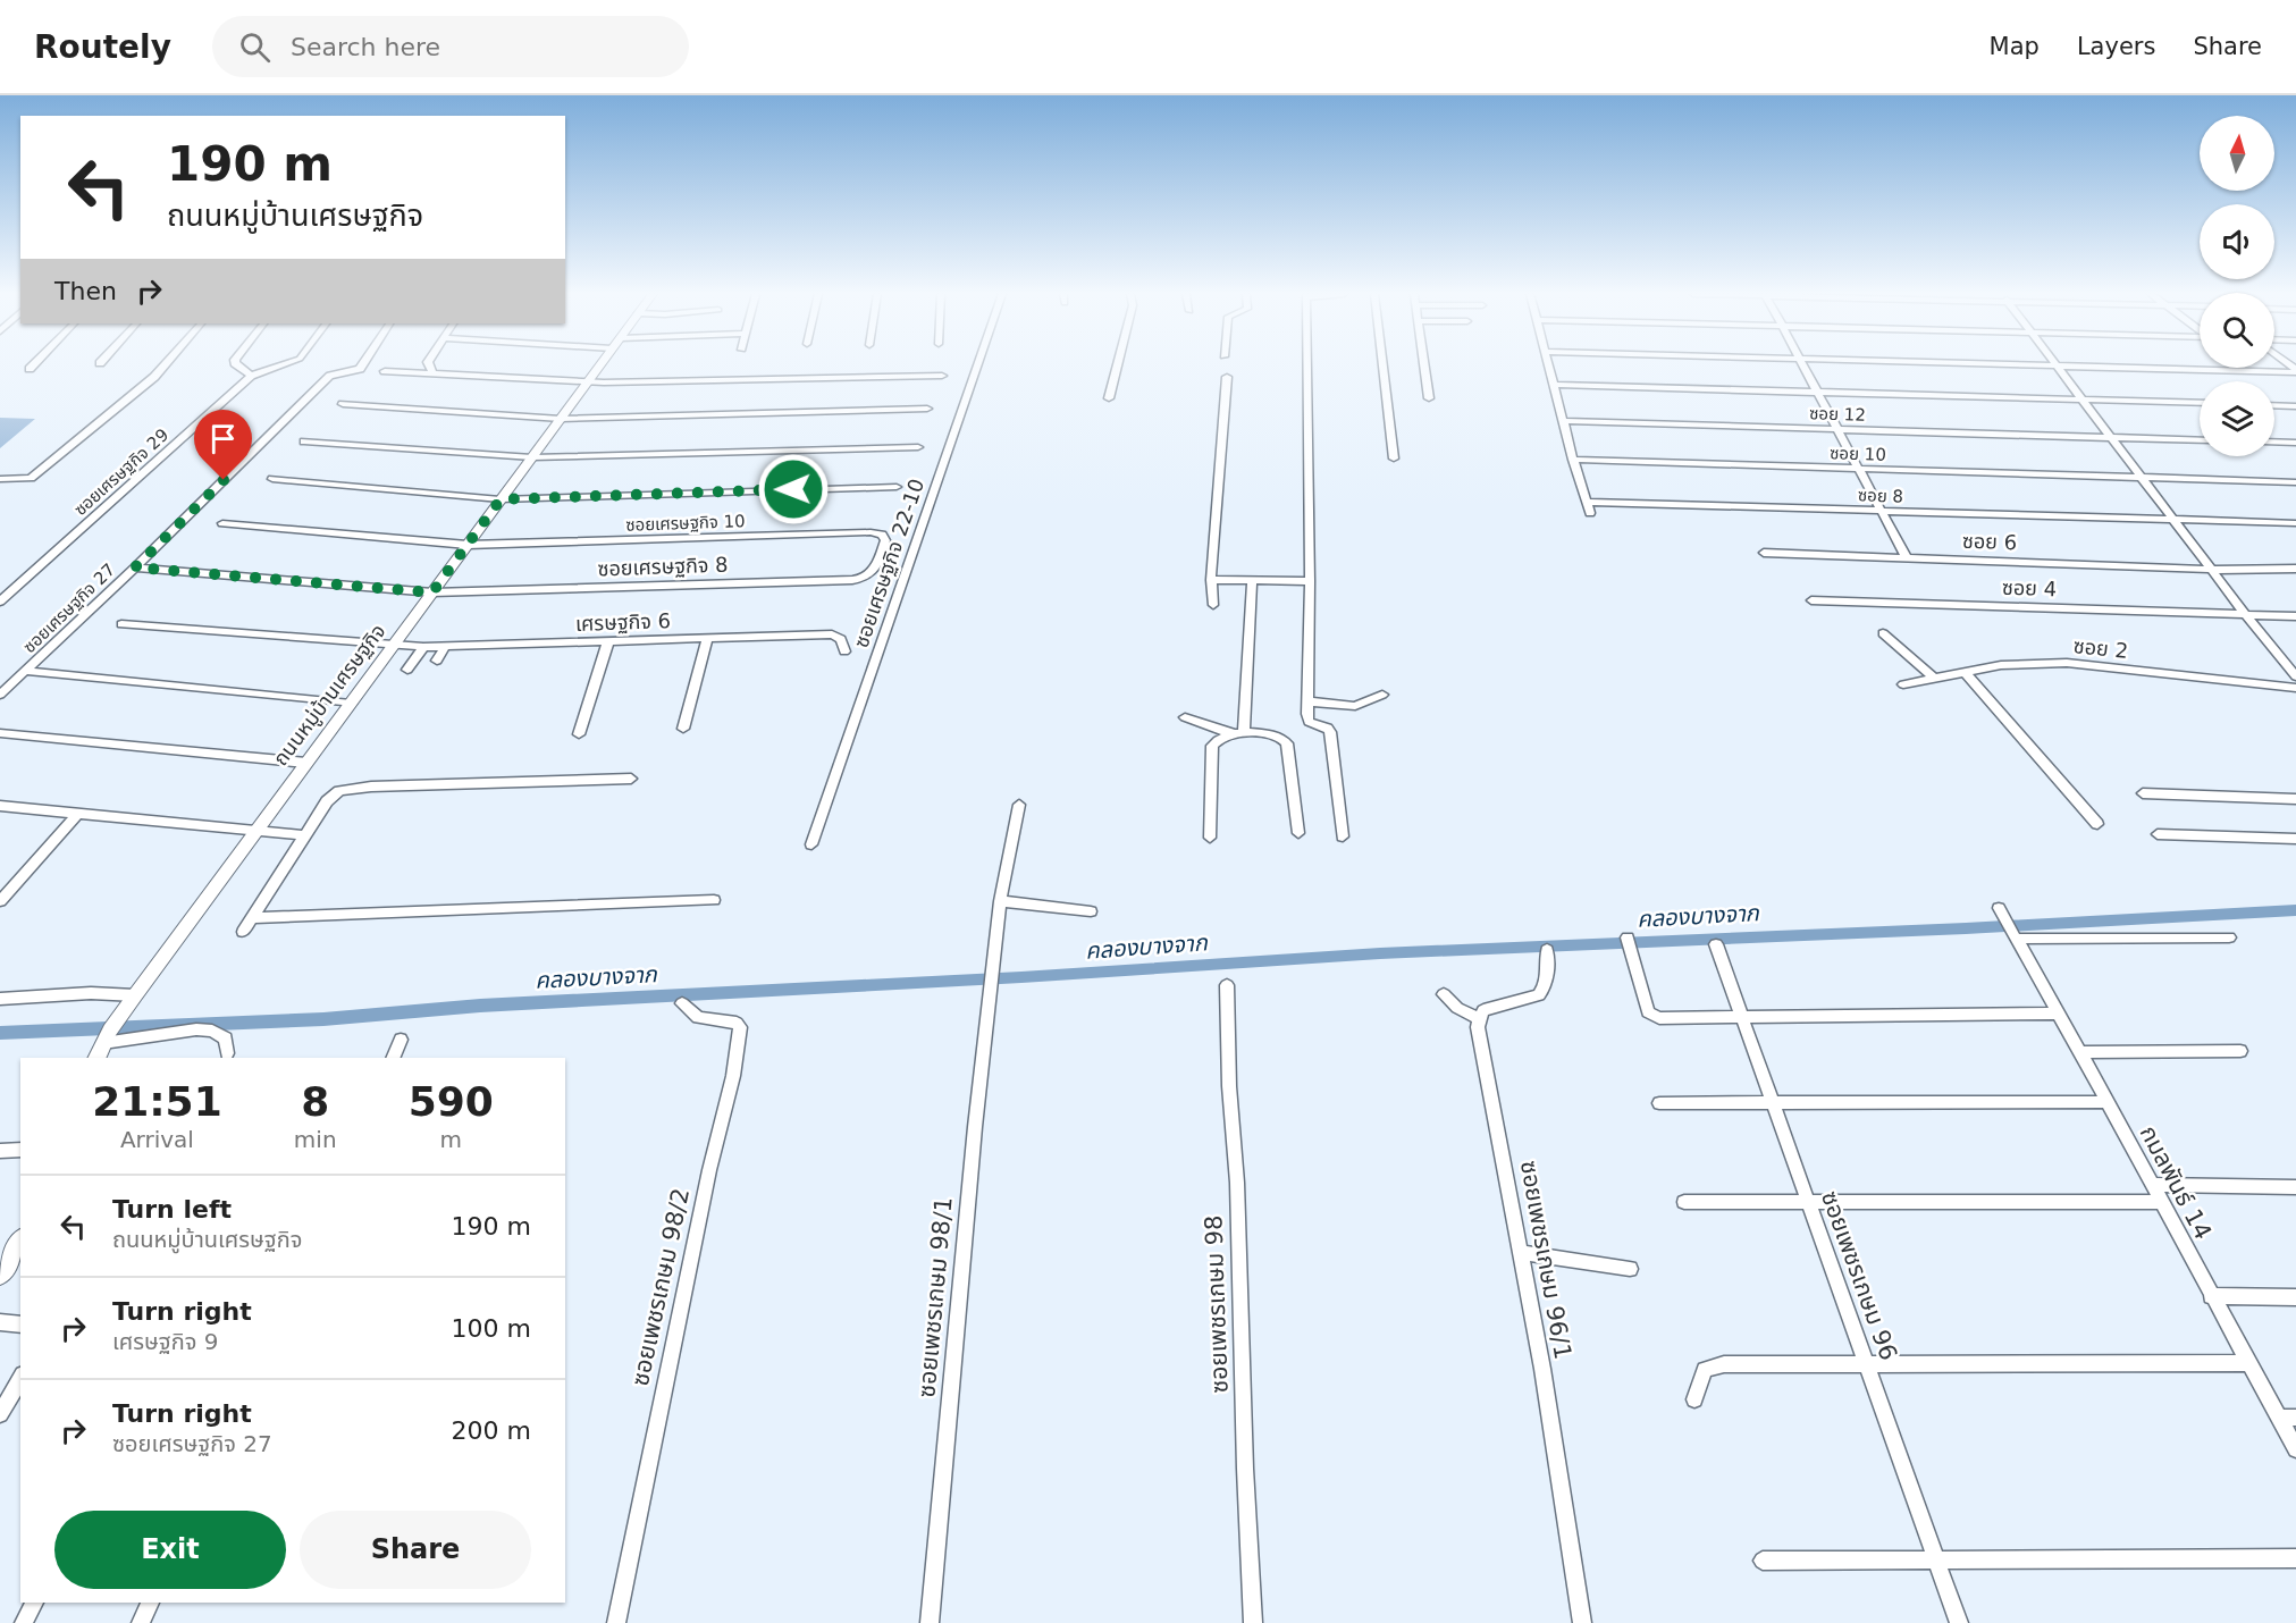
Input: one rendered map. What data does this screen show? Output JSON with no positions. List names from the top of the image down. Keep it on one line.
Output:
{"streets":{"street":["ซอย 12","ซอย 10","ซอยเศรษฐกิจ 29","ซอย 8","ซอยเศรษฐกิจ 10","ซอย 6","ซอยเศรษฐกิจ 22-10","ซอยเศรษฐกิจ 8","ซอย 4","ซอยเศรษฐกิจ 27","เศรษฐกิจ 6","ซอย 2","ถนนหมู่บ้านเศรษฐกิจ","กมลพันธ์ 14","ซอยเพชรเกษม 96/1","ซอยเพชรเกษม 96","ซอยเพชรเกษม 98/2","ซอยเพชรเกษม 98/1","ซอยเพชรเกษม 98"]},"crossings":[["ซอยเศรษฐกิจ 10","ซอยเศรษฐกิจ 8"],["ซอยเศรษฐกิจ 10","ถนนหมู่บ้านเศรษฐกิจ"],["ซอยเศรษฐกิจ 8","ซอยเศรษฐกิจ 27"],["ซอยเศรษฐกิจ 8","ถนนหมู่บ้านเศรษฐกิจ"],["เศรษฐกิจ 6","ถนนหมู่บ้านเศรษฐกิจ"]],"water":["คลองบางจาก"],"north":"top","page":{"header":"Routely","search":"Search here","nav":["Map","Layers","Share"],"turn":["190 m","ถนนหมู่บ้านเศรษฐกิจ"],"then":"Then","eta":["21:51","Arrival","8","min","590","m"],"list":[{"name":"Turn left","note":"ถนนหมู่บ้านเศรษฐกิจ","value":"190 m"},{"name":"Turn right","note":"เศรษฐกิจ 9","value":"100 m"},{"name":"Turn right","note":"ซอยเศรษฐกิจ 27","value":"200 m"}],"buttons":["Exit","Share"]}}
